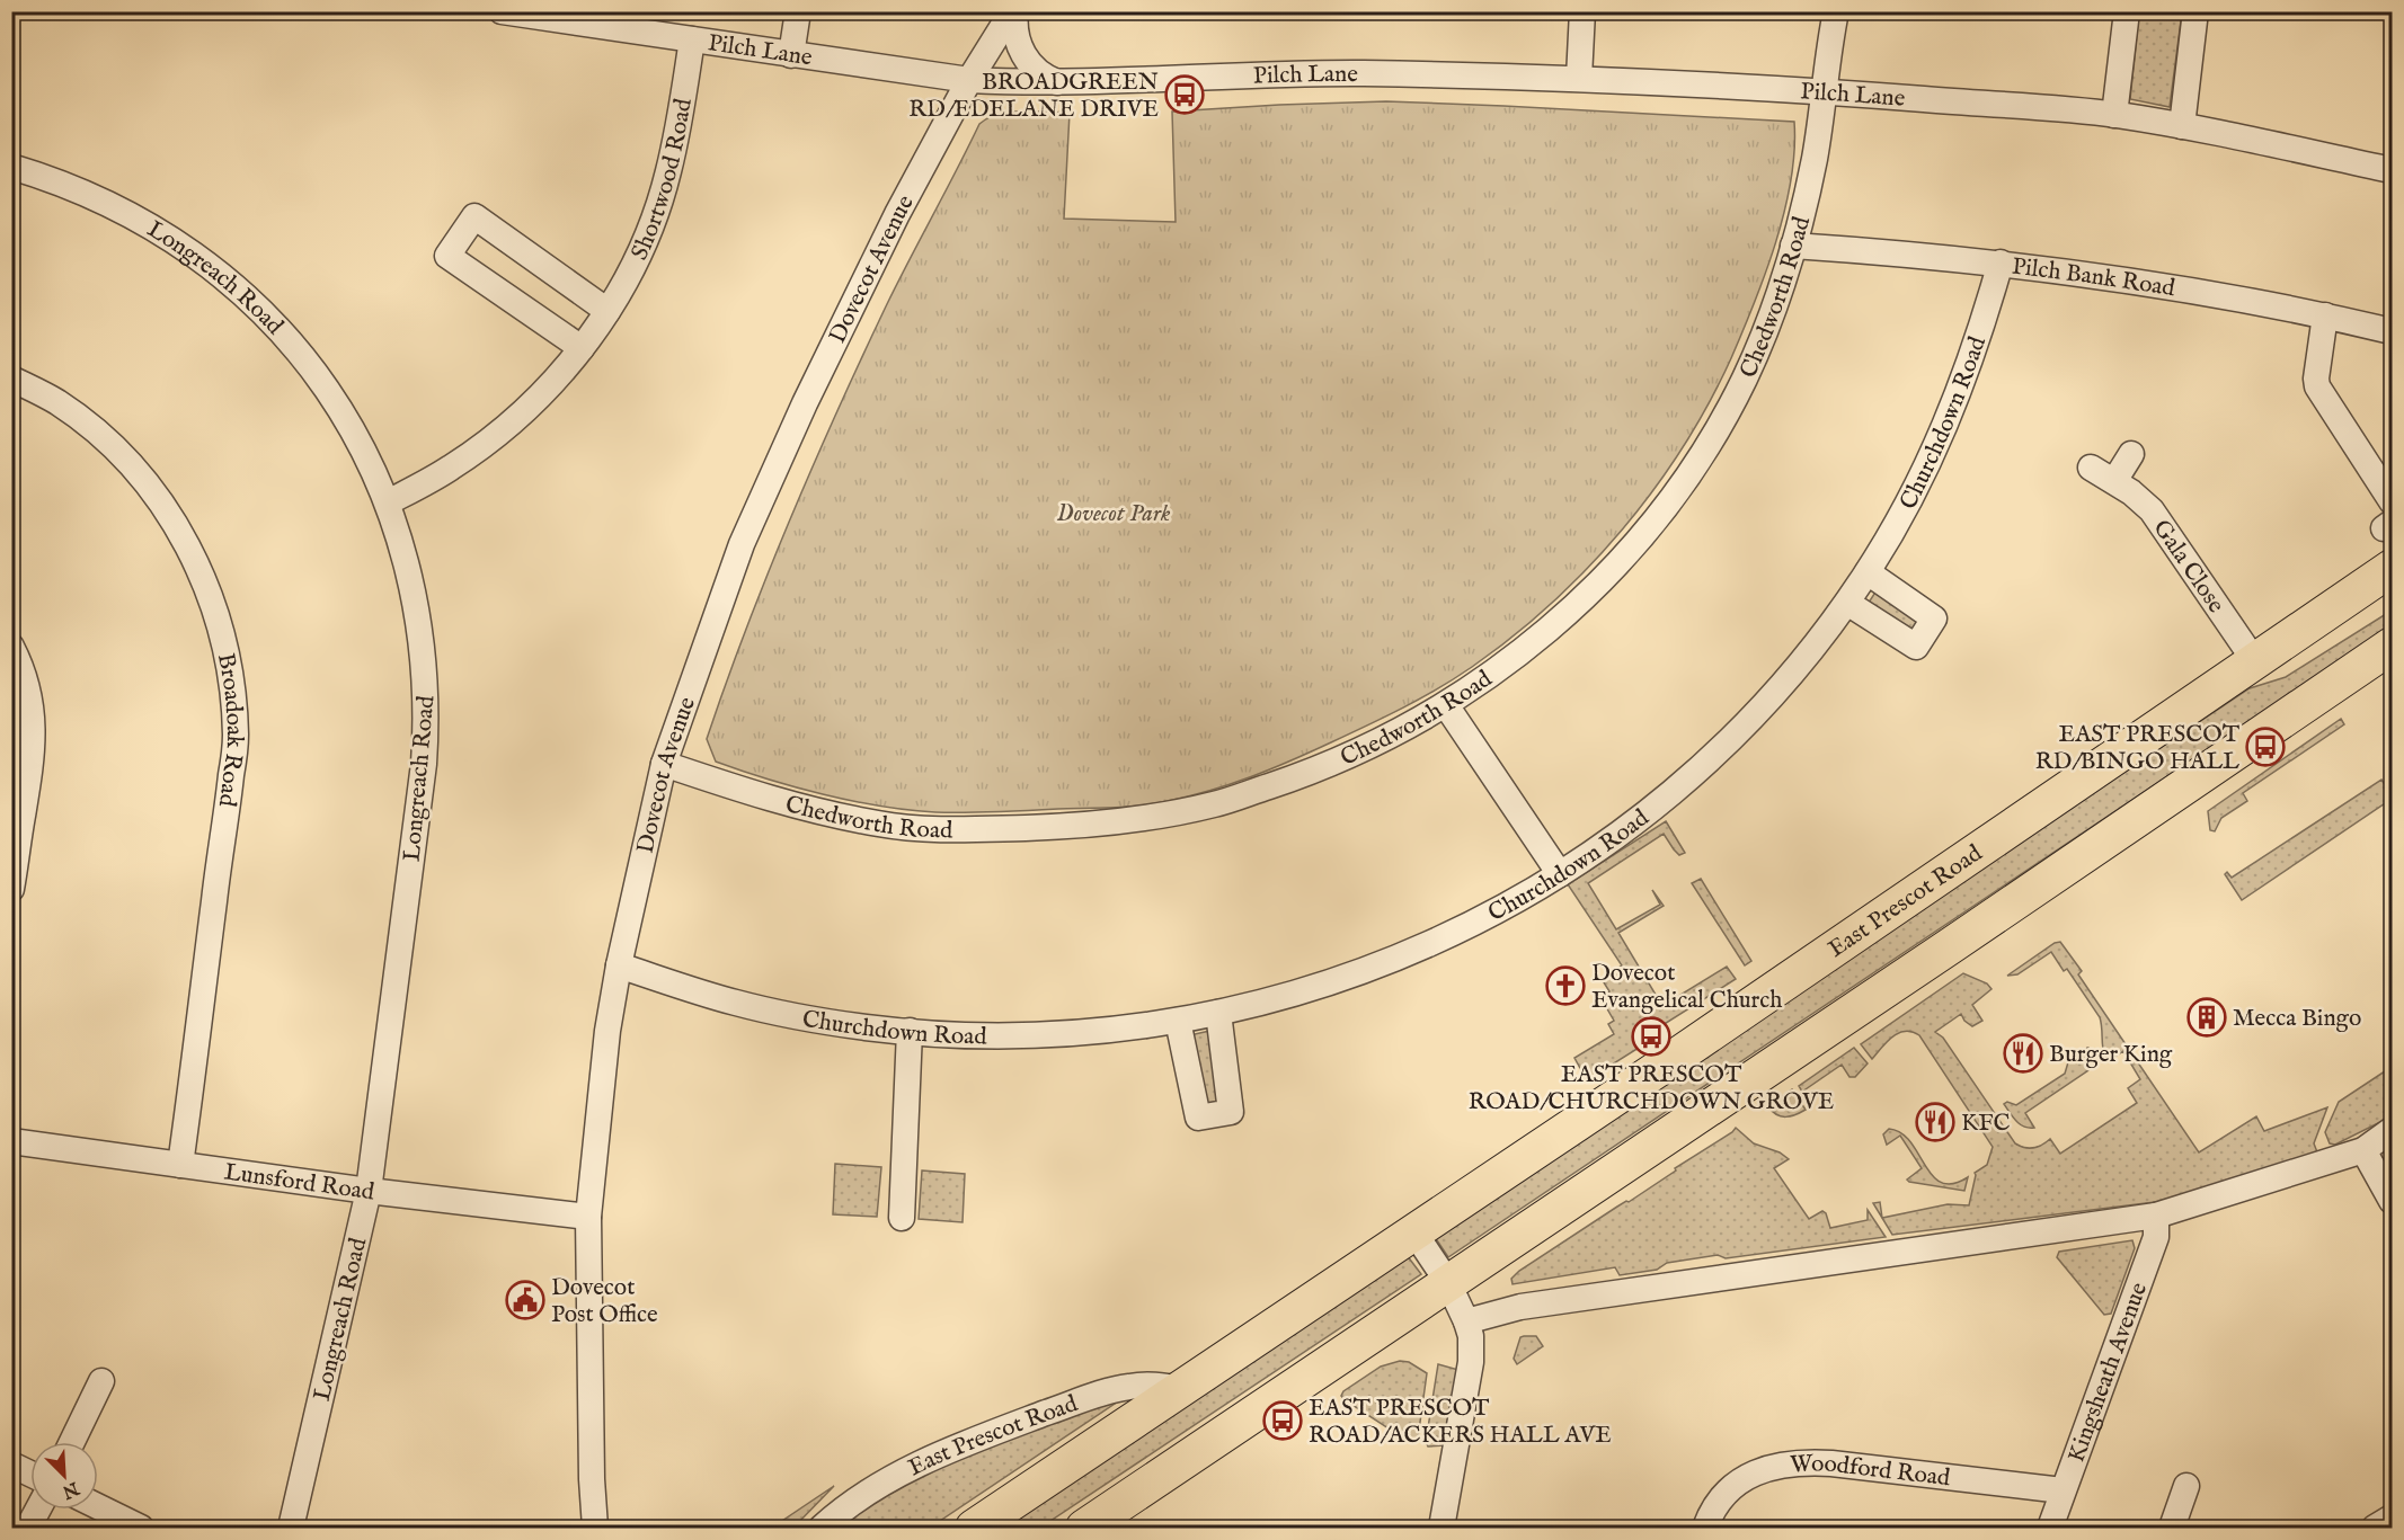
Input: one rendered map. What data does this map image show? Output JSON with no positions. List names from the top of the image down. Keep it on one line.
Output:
{"streets":{"highway":["East Prescot Road"],"street":["Pilch Lane","Shortwood Road","Dovecot Avenue","Pilch Bank Road","Longreach Road","Chedworth Road","Churchdown Road","Gala Close","Broadoak Road","Lunsford Road","Kingsheath Avenue","Woodford Road"]},"crossings":[["Pilch Lane","Shortwood Road"],["Pilch Lane","Dovecot Avenue"],["Pilch Lane","Chedworth Road"],["Shortwood Road","Longreach Road"],["Dovecot Avenue","Chedworth Road"],["Dovecot Avenue","Churchdown Road"],["Dovecot Avenue","Lunsford Road"],["Pilch Bank Road","Chedworth Road"],["Pilch Bank Road","Churchdown Road"],["Longreach Road","Lunsford Road"],["Gala Close","East Prescot Road"],["Broadoak Road","Lunsford Road"],["Kingsheath Avenue","Woodford Road"]],"parks":["Dovecot Park"],"places":{"bus stop":["BROADGREEN RD/EDELANE DRIVE","EAST PRESCOT RD/BINGO HALL","EAST PRESCOT ROAD/CHURCHDOWN GROVE","EAST PRESCOT ROAD/ACKERS HALL AVE"],"church":["Dovecot Evangelical Church"],"building":["Mecca Bingo"],"restaurant":["Burger King","KFC"],"public building":["Dovecot Post Office"]},"north":"bottom right"}
